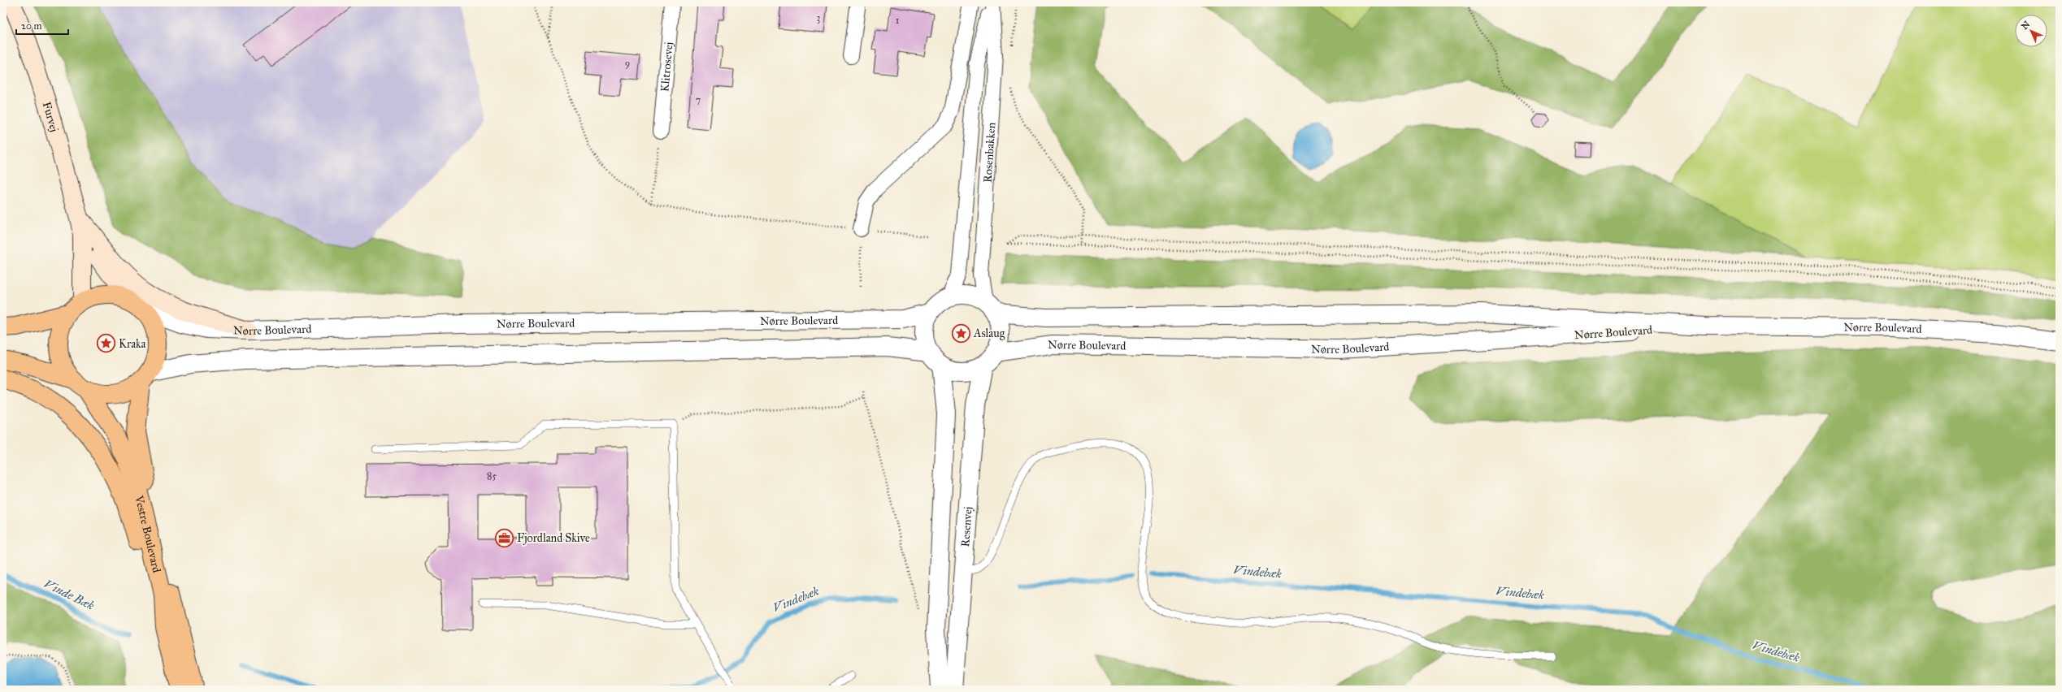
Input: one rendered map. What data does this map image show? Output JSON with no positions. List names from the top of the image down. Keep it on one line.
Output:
{"streets":{"main road":["Furvej","Vestre Boulevard"],"street":["Klitrosevej","Rosenbakken","Nørre Boulevard","Resenvej"]},"crossings":[["Furvej","Nørre Boulevard"],["Furvej","Vestre Boulevard"],["Rosenbakken","Nørre Boulevard"],["Rosenbakken","Resenvej"],["Nørre Boulevard","Resenvej"],["Nørre Boulevard","Vestre Boulevard"]],"water":["Vindebæk","Vinde Bæk"],"places":{"place":["Aslaug","Kraka"],"office":["Fjordland Skive"]},"house_numbers":["3","1","9","7","85"],"scale_bar":"20 m","north":"top left"}
